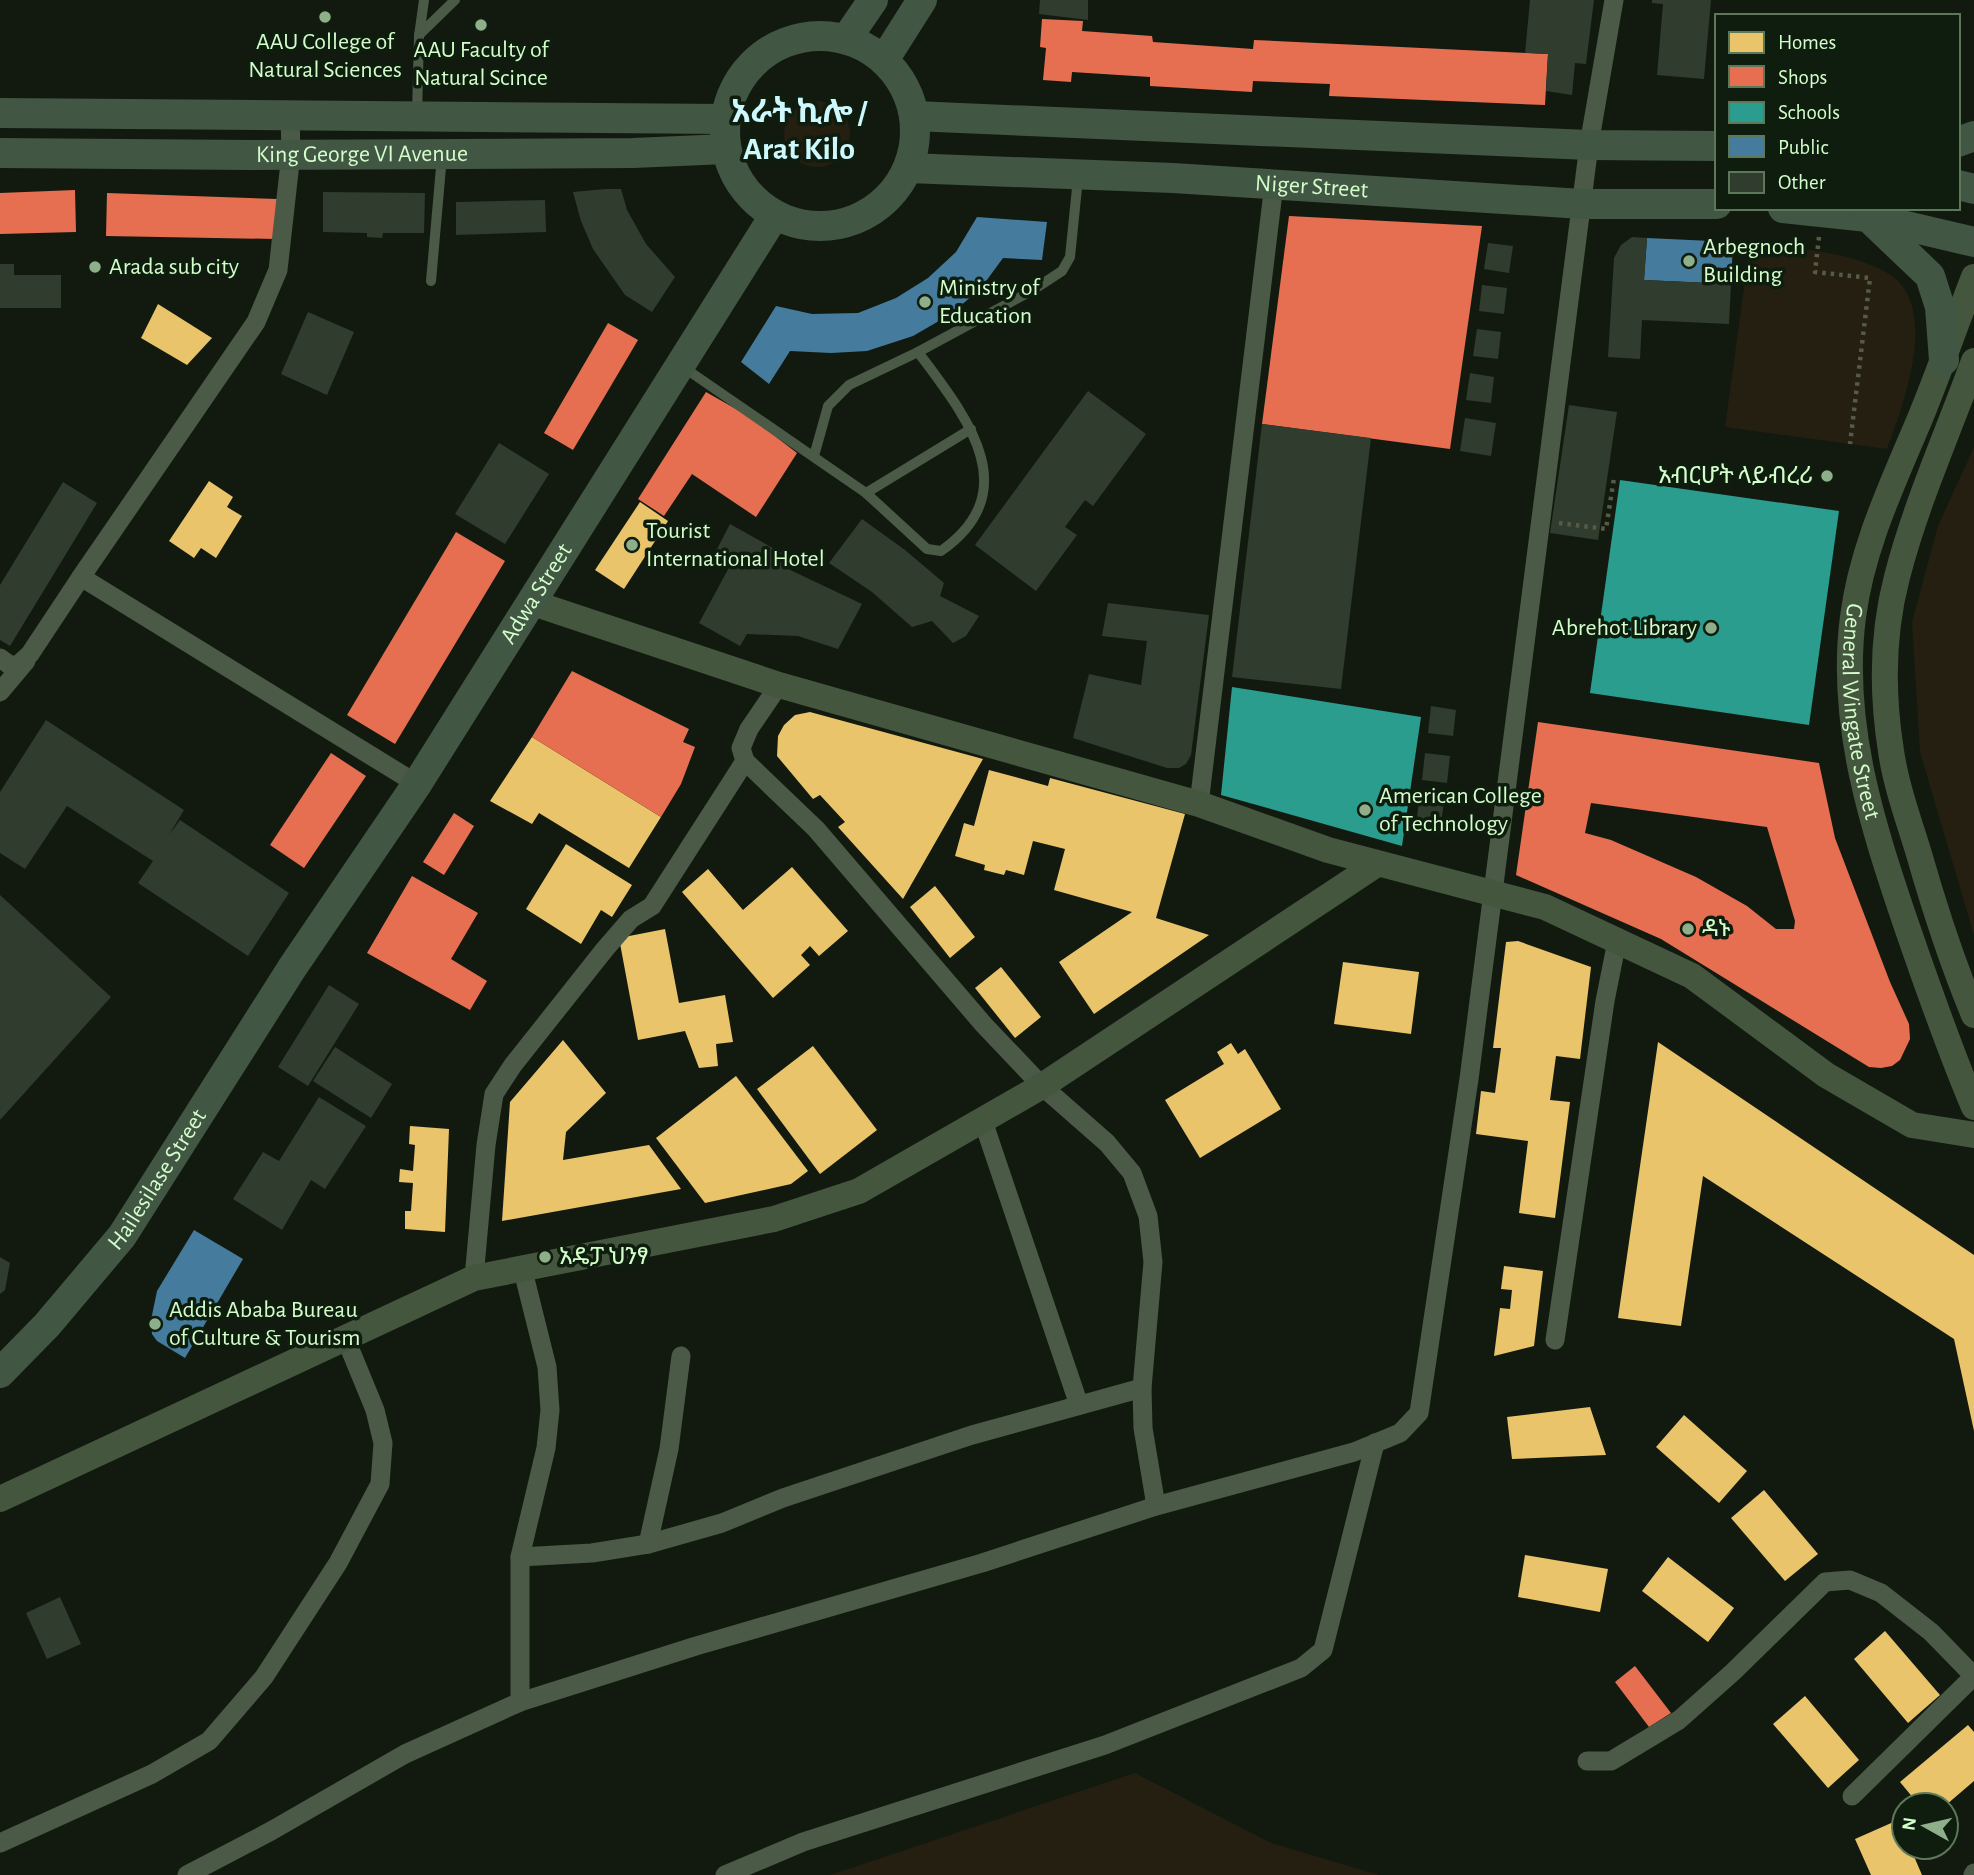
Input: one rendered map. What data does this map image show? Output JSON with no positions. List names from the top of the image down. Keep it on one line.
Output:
{"streets":{"main road":["King George VI Avenue","Niger Street","Adwa Street","Hailesilase Street"],"street":["General Wingate Street"]},"crossings":[["King George VI Avenue","Niger Street"],["King George VI Avenue","Adwa Street"],["Niger Street","Adwa Street"],["Adwa Street","Hailesilase Street"]],"districts":["አራት ኪሎ / Arat Kilo"],"places":["AAU College of Natural Sciences","AAU Faculty of Natural Scince","Arbegnoch Building","Arada sub city","Ministry of Education","አብርሆት ላይብረሪ","Tourist International Hotel","Abrehot Library","American College of Technology","ዳኑ","አዴፓ ህንፃ","Addis Ababa Bureau of Culture & Tourism"],"legend":["Homes","Shops","Schools","Public","Other"],"north":"left"}
